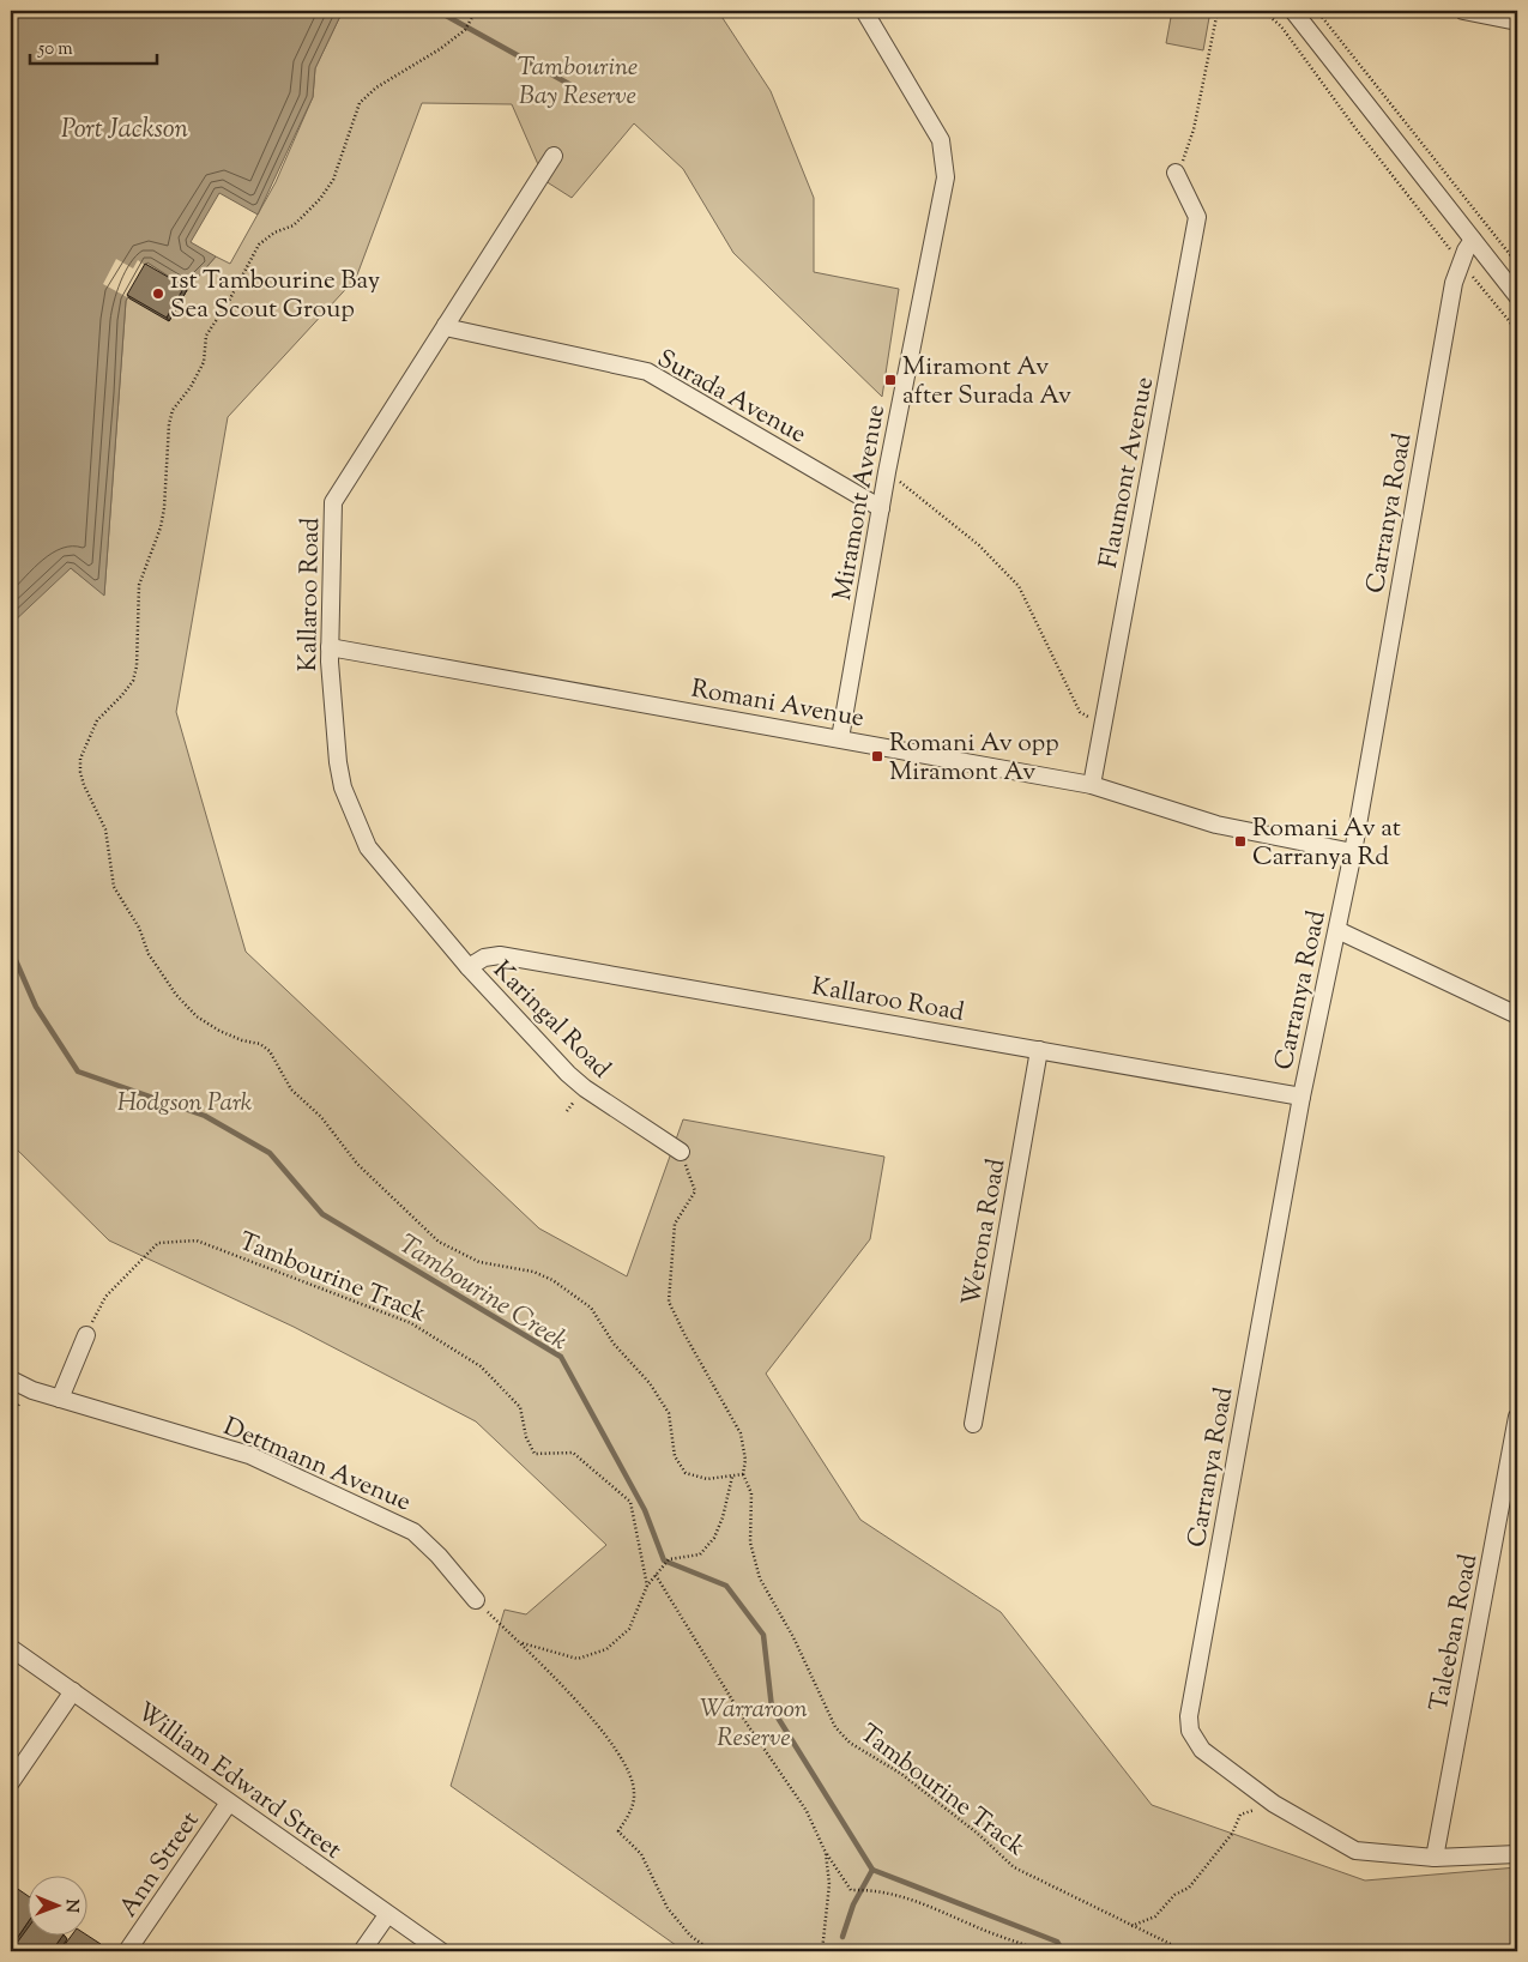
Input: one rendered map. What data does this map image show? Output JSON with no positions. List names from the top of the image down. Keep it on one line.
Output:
{"streets":{"street":["Surada Avenue","Flaumont Avenue","Miramont Avenue","Carranya Road","Kallaroo Road","Romani Avenue","Karingal Road","Werona Road","Dettmann Avenue","Taleeban Road","William Edward Street","Ann Street"],"path":["Tambourine Track"]},"crossings":[["Surada Avenue","Miramont Avenue"],["Surada Avenue","Kallaroo Road"],["Flaumont Avenue","Romani Avenue"],["Miramont Avenue","Romani Avenue"],["Carranya Road","Kallaroo Road"],["Carranya Road","Romani Avenue"],["Kallaroo Road","Romani Avenue"],["Kallaroo Road","Karingal Road"],["Kallaroo Road","Werona Road"],["Karingal Road","Tambourine Track"],["William Edward Street","Ann Street"]],"water":["Port Jackson","Tambourine Creek"],"parks":["Tambourine Bay Reserve","Hodgson Park","Warraroon Reserve"],"places":{"other":["1st Tambourine Bay Sea Scout Group"],"transit":["Miramont Av after Surada Av","Romani Av opp Miramont Av","Romani Av at Carranya Rd"]},"scale_bar":"50 m","north":"right"}
